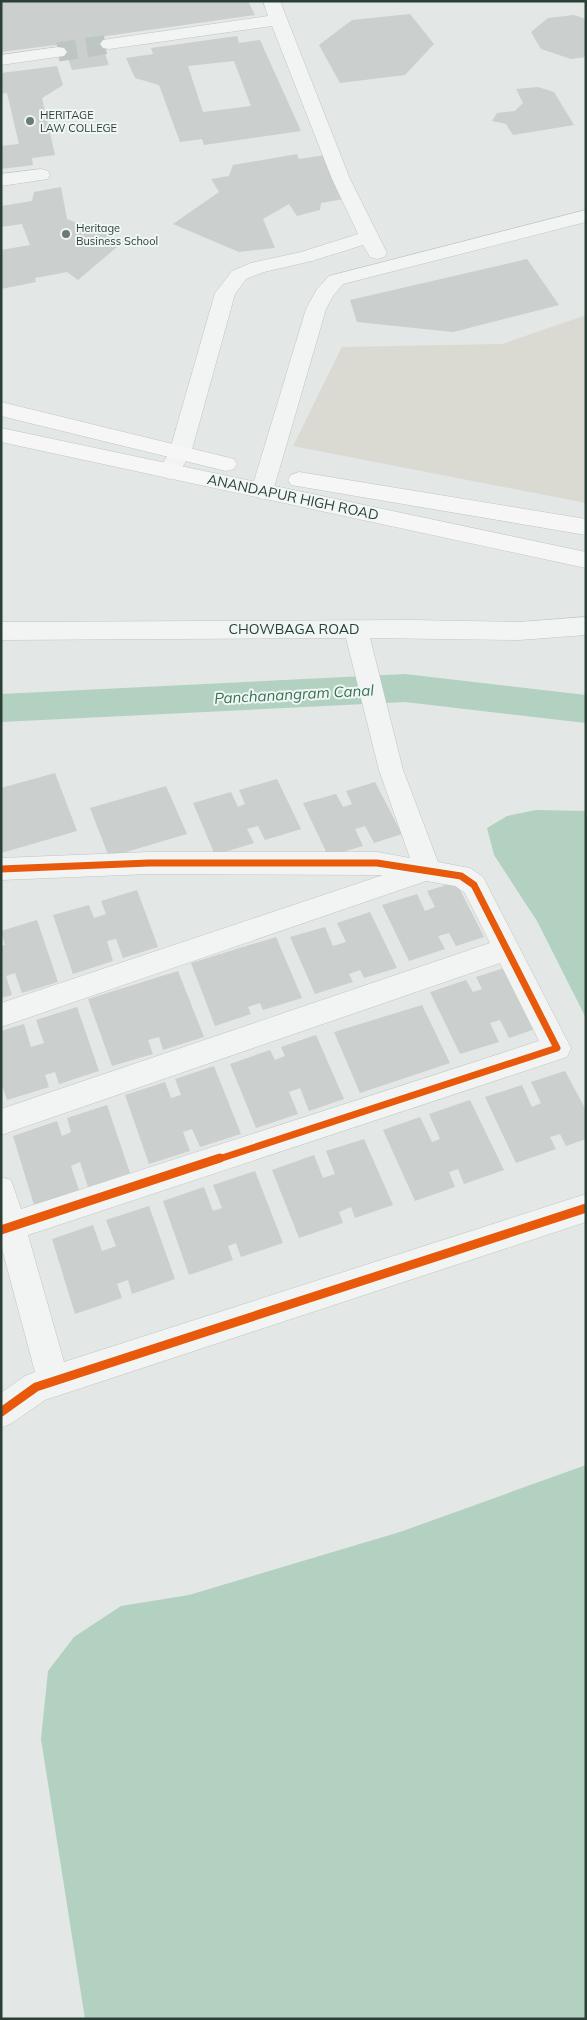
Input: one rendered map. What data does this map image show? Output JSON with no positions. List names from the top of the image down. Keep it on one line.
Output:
{"streets":{"main road":["ANANDAPUR HIGH ROAD"],"street":["CHOWBAGA ROAD"]},"water":["Panchanangram Canal"],"places":["HERITAGE LAW COLLEGE","Heritage Business School"]}
